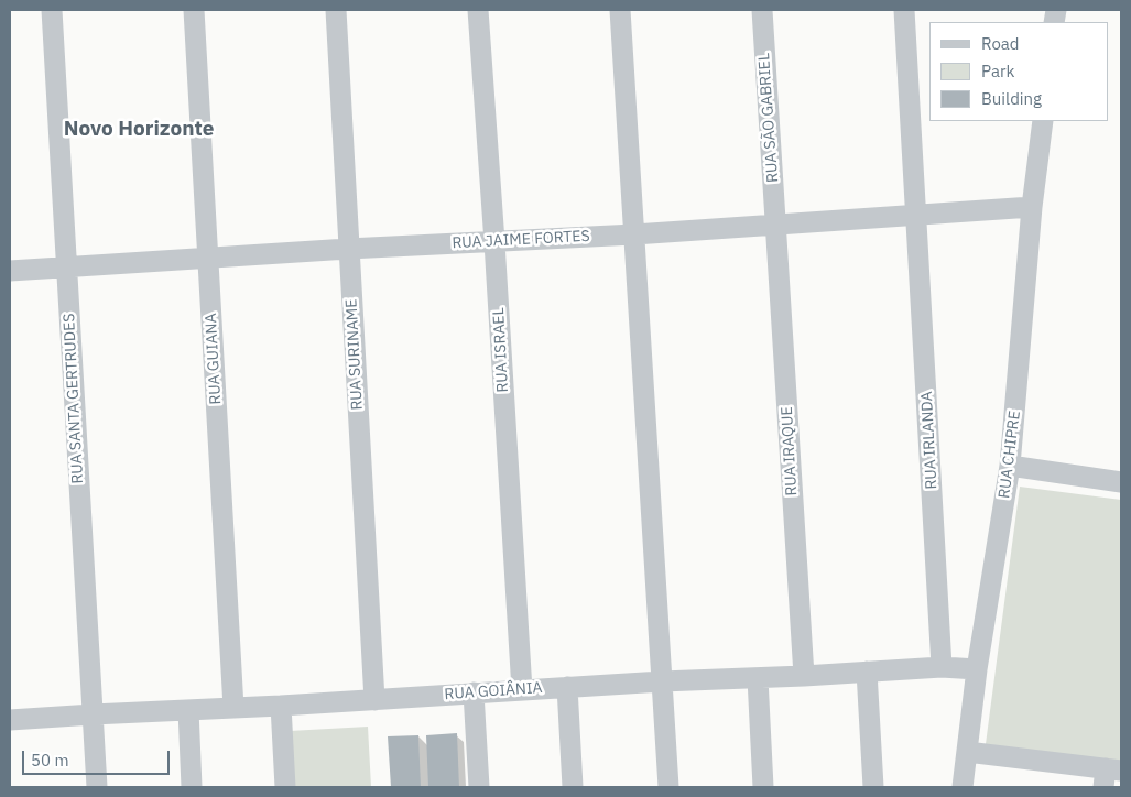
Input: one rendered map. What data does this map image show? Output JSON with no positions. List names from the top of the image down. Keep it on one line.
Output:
{"streets":{"street":["RUA SÃO GABRIEL","RUA JAIME FORTES","RUA ISRAEL","RUA SURINAME","RUA GUIANA","RUA SANTA GERTRUDES","RUA IRLANDA","RUA IRAQUE","RUA CHIPRE","RUA GOIÂNIA"]},"crossings":[["RUA SÃO GABRIEL","RUA JAIME FORTES"],["RUA SÃO GABRIEL","RUA IRAQUE"],["RUA JAIME FORTES","RUA ISRAEL"],["RUA JAIME FORTES","RUA SURINAME"],["RUA JAIME FORTES","RUA GUIANA"],["RUA JAIME FORTES","RUA SANTA GERTRUDES"],["RUA JAIME FORTES","RUA IRLANDA"],["RUA JAIME FORTES","RUA IRAQUE"],["RUA JAIME FORTES","RUA CHIPRE"],["RUA ISRAEL","RUA GOIÂNIA"],["RUA SURINAME","RUA GOIÂNIA"],["RUA GUIANA","RUA GOIÂNIA"],["RUA SANTA GERTRUDES","RUA GOIÂNIA"],["RUA IRLANDA","RUA GOIÂNIA"],["RUA IRAQUE","RUA GOIÂNIA"],["RUA CHIPRE","RUA GOIÂNIA"]],"districts":["Novo Horizonte"],"legend":["Road","Park","Building"],"scale_bar":"50 m"}
